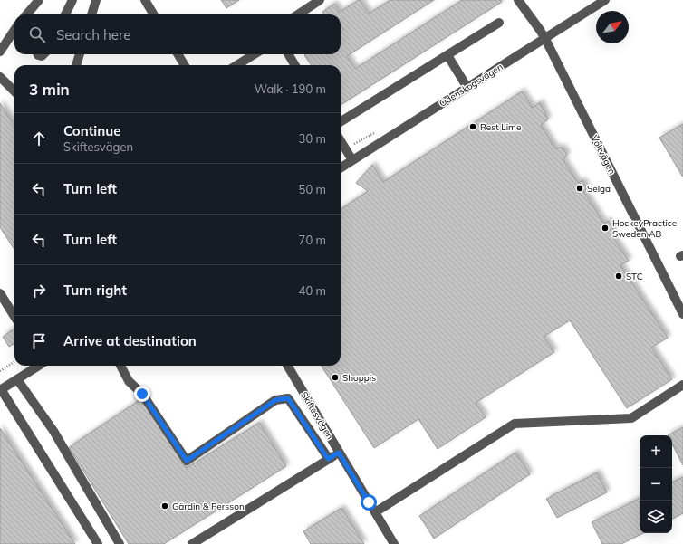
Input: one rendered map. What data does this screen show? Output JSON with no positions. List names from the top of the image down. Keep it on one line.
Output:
{"streets":{"street":["Odenskogsvägen","Voltvägen","Skiftesvägen"]},"crossings":[["Odenskogsvägen","Voltvägen"]],"places":["Rest Lime","Selga","HockeyPractice Sweden AB","STC","Shoppis","Gärdin & Persson"],"north":"top right","page":{"search":"Search here","heading":["3 min","Walk · 190 m"],"list":[["Continue","Skiftesvägen","30 m"],["Turn left","50 m"],["Turn left","70 m"],["Turn right","40 m"],"Arrive at destination"],"map_buttons":["+","−"]}}
